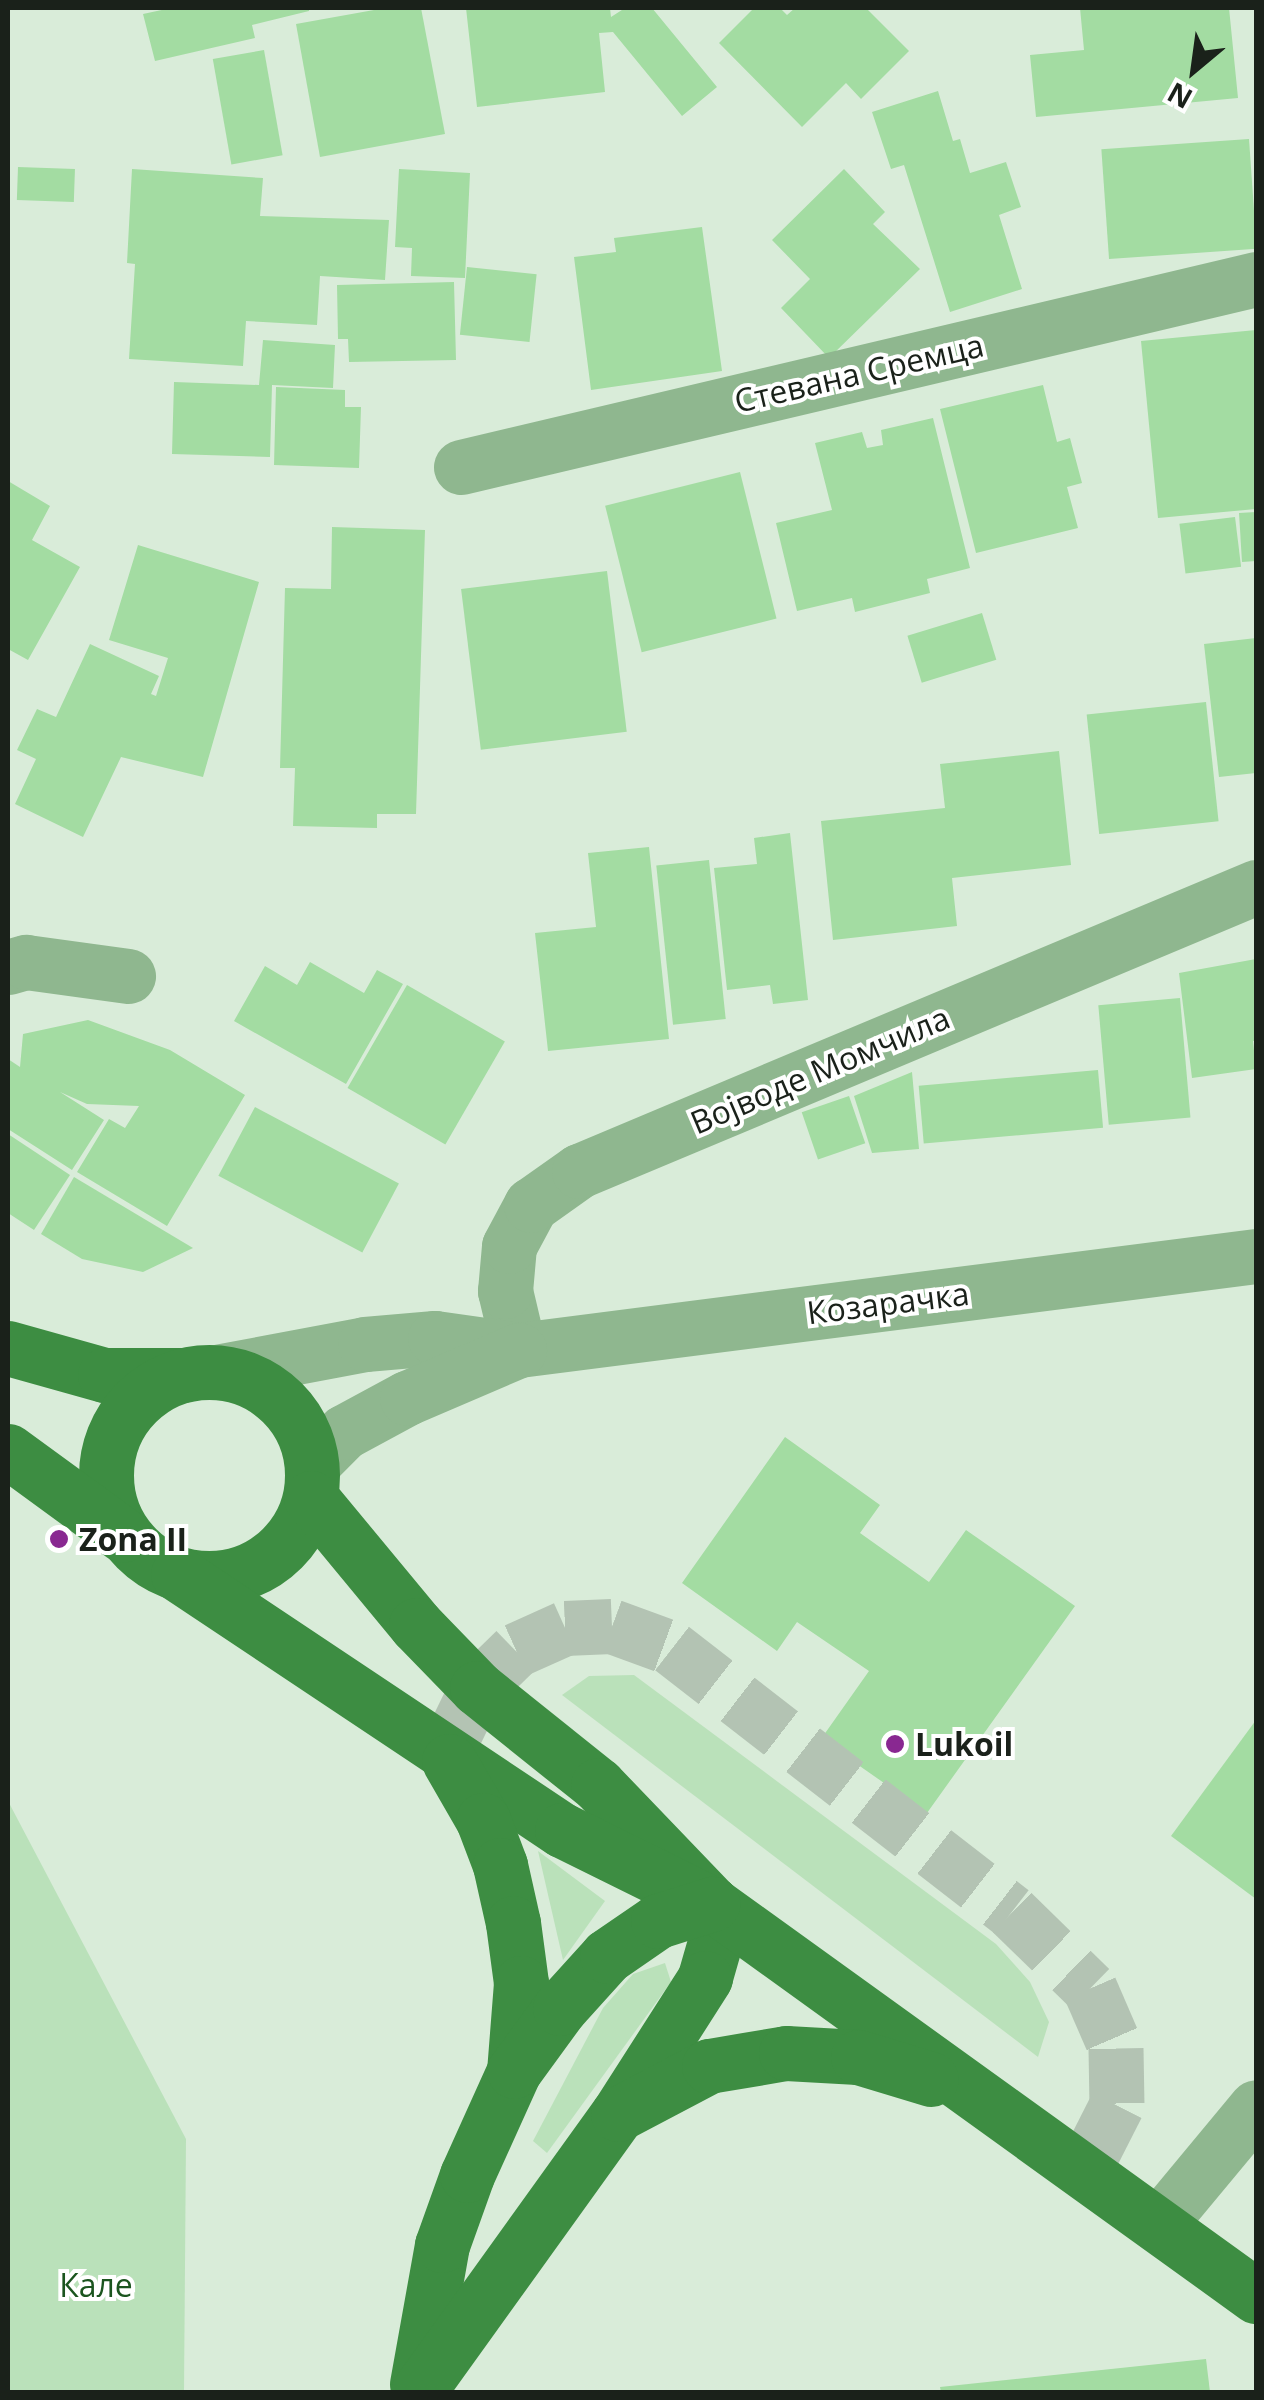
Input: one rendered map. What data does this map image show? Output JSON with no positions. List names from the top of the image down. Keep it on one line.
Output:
{"streets":{"street":["Стевана Сремца","Војводе Момчила","Козарачка"]},"crossings":[["Војводе Момчила","Козарачка"]],"parks":["Кале"],"places":["Zona II","Lukoil"],"north":"bottom left"}
